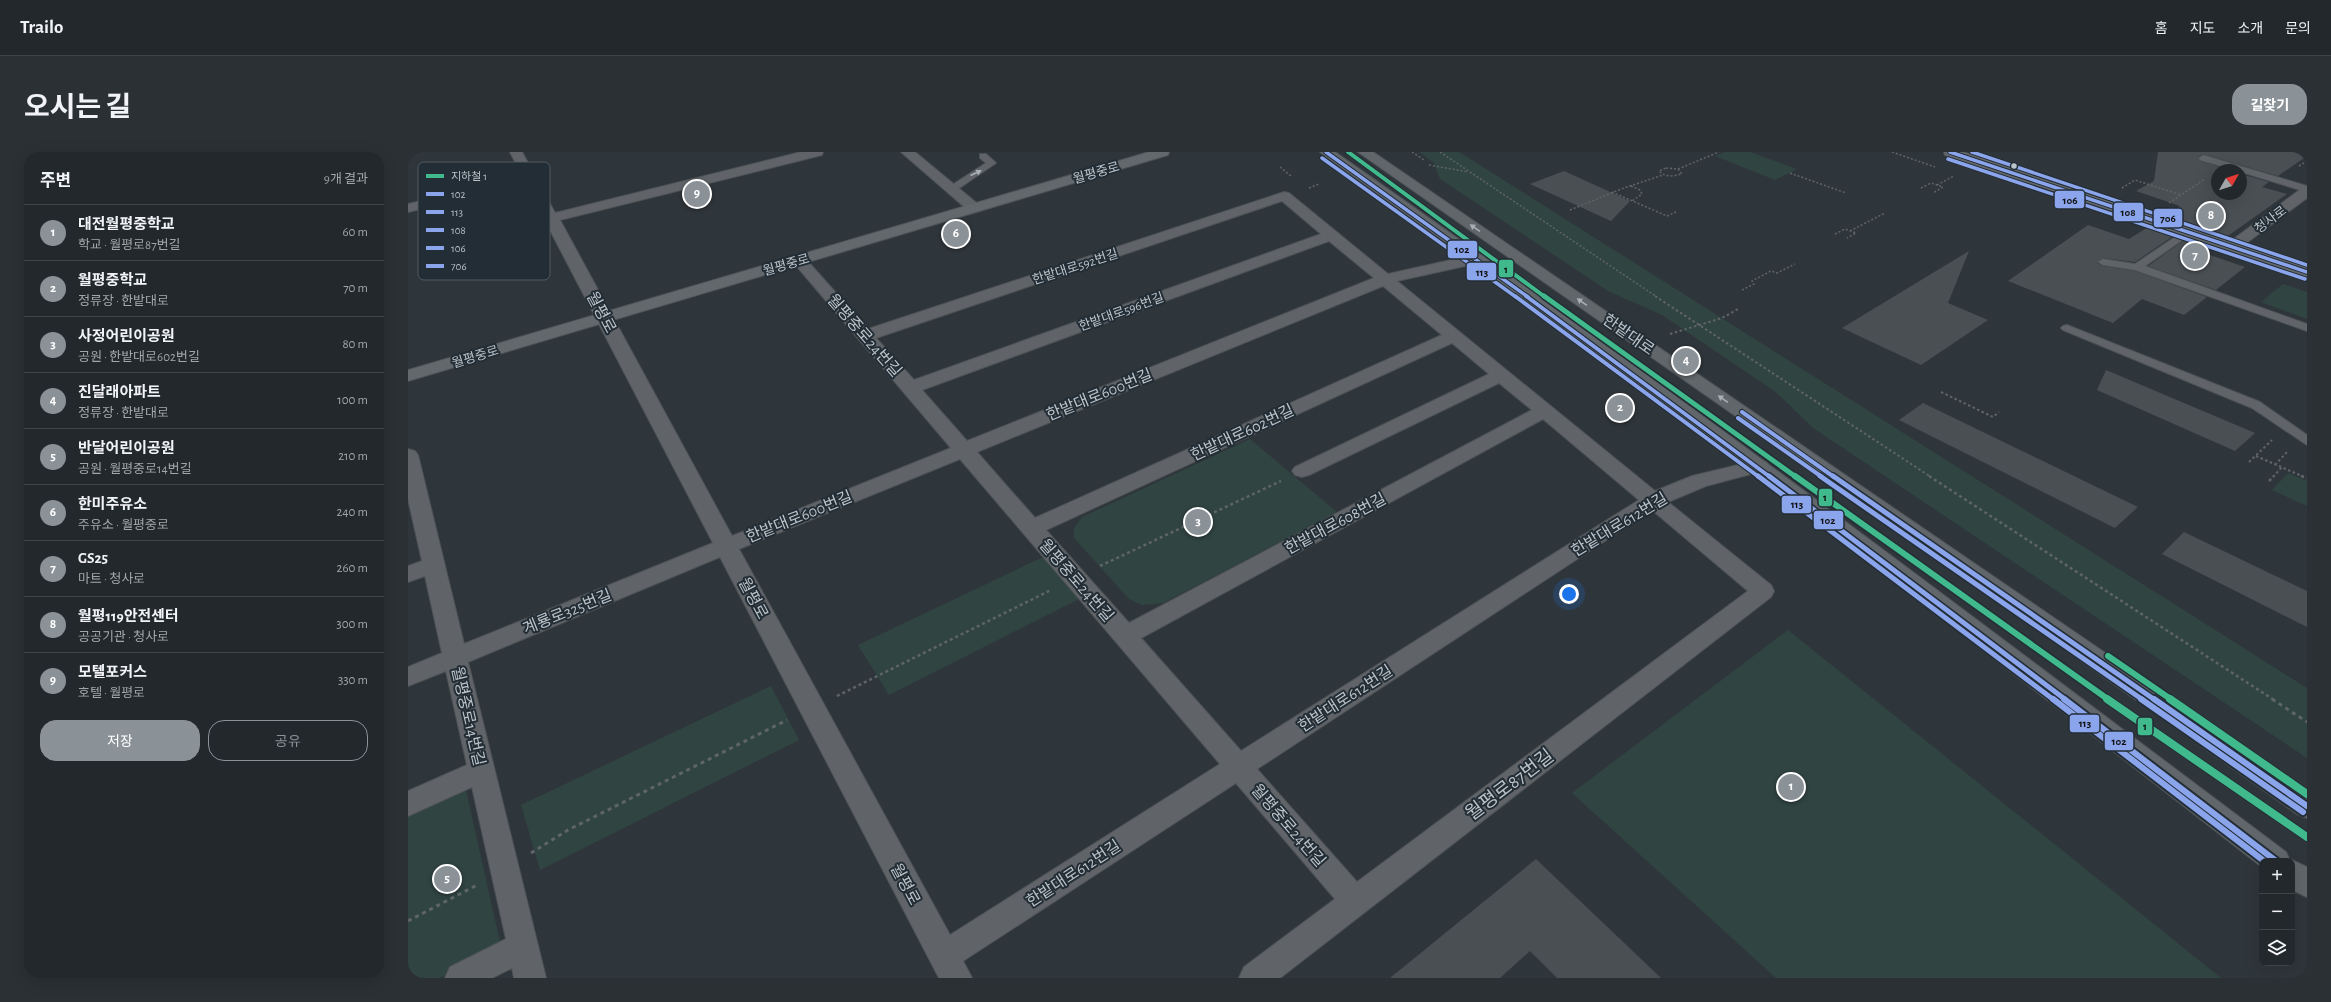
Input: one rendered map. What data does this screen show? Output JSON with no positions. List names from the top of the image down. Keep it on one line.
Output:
{"streets":{"main road":["한밭대로"],"street":["월평중로","청사로","한밭대로592번길","한밭대로596번길","월평로","월평중로24번길","한밭대로600번길","한밭대로602번길","한밭대로608번길","한밭대로612번길","계룡로325번길","월평중로14번길","월평로87번길"]},"crossings":[["월평중로","월평로"],["월평중로","월평중로24번길"],["한밭대로592번길","한밭대로596번길"],["한밭대로592번길","월평중로24번길"],["한밭대로596번길","월평중로24번길"],["월평로","한밭대로600번길"],["월평로","한밭대로612번길"],["월평로","계룡로325번길"],["한밭대로","한밭대로600번길"],["한밭대로","한밭대로612번길"],["월평중로24번길","한밭대로600번길"],["월평중로24번길","한밭대로602번길"],["월평중로24번길","한밭대로608번길"],["월평중로24번길","한밭대로612번길"],["월평중로24번길","월평로87번길"],["한밭대로600번길","계룡로325번길"],["한밭대로612번길","월평로87번길"],["계룡로325번길","월평중로14번길"]],"lines":["metro line 1","transit line 102","transit line 108","transit line 706","transit line 113","transit line 106"],"legend":["지하철 1","102","113","108","106","706"],"north":"top right","page":{"header":"Trailo","nav":["홈","지도","소개","문의"],"title":"오시는 길","buttons":["길찾기",["저장","공유"]],"heading":["주변","9개 결과"],"pins":["9","8","6","7","4","2","3","1","5"],"list":[{"mark":"1","name":"대전월평중학교","note":"학교 · 월평로87번길","value":"60 m"},{"mark":"2","name":"월평중학교","note":"정류장 · 한밭대로","value":"70 m"},{"mark":"3","name":"사정어린이공원","note":"공원 · 한밭대로602번길","value":"80 m"},{"mark":"4","name":"진달래아파트","note":"정류장 · 한밭대로","value":"100 m"},{"mark":"5","name":"반달어린이공원","note":"공원 · 월평중로14번길","value":"210 m"},{"mark":"6","name":"한미주유소","note":"주유소 · 월평중로","value":"240 m"},{"mark":"7","name":"GS25","note":"마트 · 청사로","value":"260 m"},{"mark":"8","name":"월평119안전센터","note":"공공기관 · 청사로","value":"300 m"},{"mark":"9","name":"모텔포커스","note":"호텔 · 월평로","value":"330 m"}],"map_buttons":["+","−"]}}
